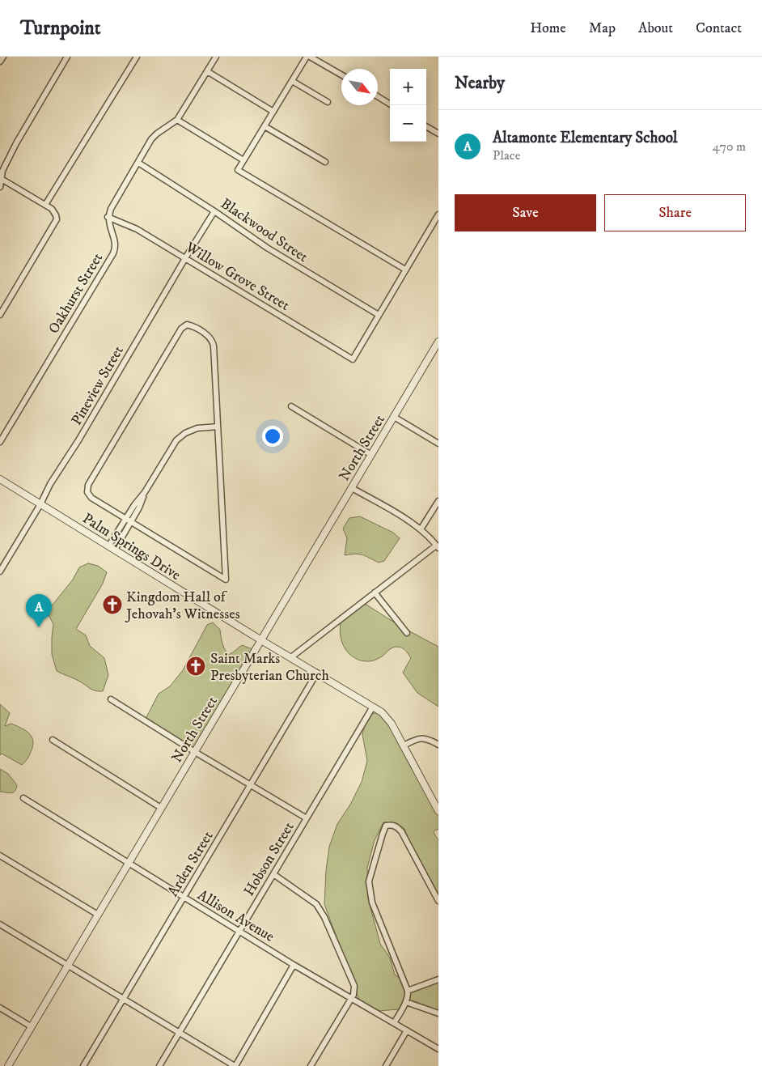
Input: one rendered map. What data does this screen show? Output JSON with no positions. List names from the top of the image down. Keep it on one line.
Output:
{"streets":{"street":["Blackwood Street","Willow Grove Street","Oakhurst Street","Pineview Street","North Street","Palm Springs Drive","Hobson Street","Arden Street","Allison Avenue"]},"crossings":[["Blackwood Street","Willow Grove Street"],["Blackwood Street","Pineview Street"],["Willow Grove Street","Oakhurst Street"],["Willow Grove Street","Pineview Street"],["Pineview Street","Palm Springs Drive"],["North Street","Palm Springs Drive"],["North Street","Allison Avenue"],["Palm Springs Drive","Hobson Street"],["Palm Springs Drive","Arden Street"],["Hobson Street","Allison Avenue"],["Arden Street","Allison Avenue"]],"places":{"church":["Kingdom Hall of Jehovah's Witnesses","Saint Marks Presbyterian Church"]},"north":"bottom right","page":{"header":"Turnpoint","nav":["Home","Map","About","Contact"],"heading":"Nearby","map_buttons":["+","−"],"list":[{"mark":"A","name":"Altamonte Elementary School","note":"Place","value":"470 m"}],"buttons":["Save","Share"],"pins":"A"}}
